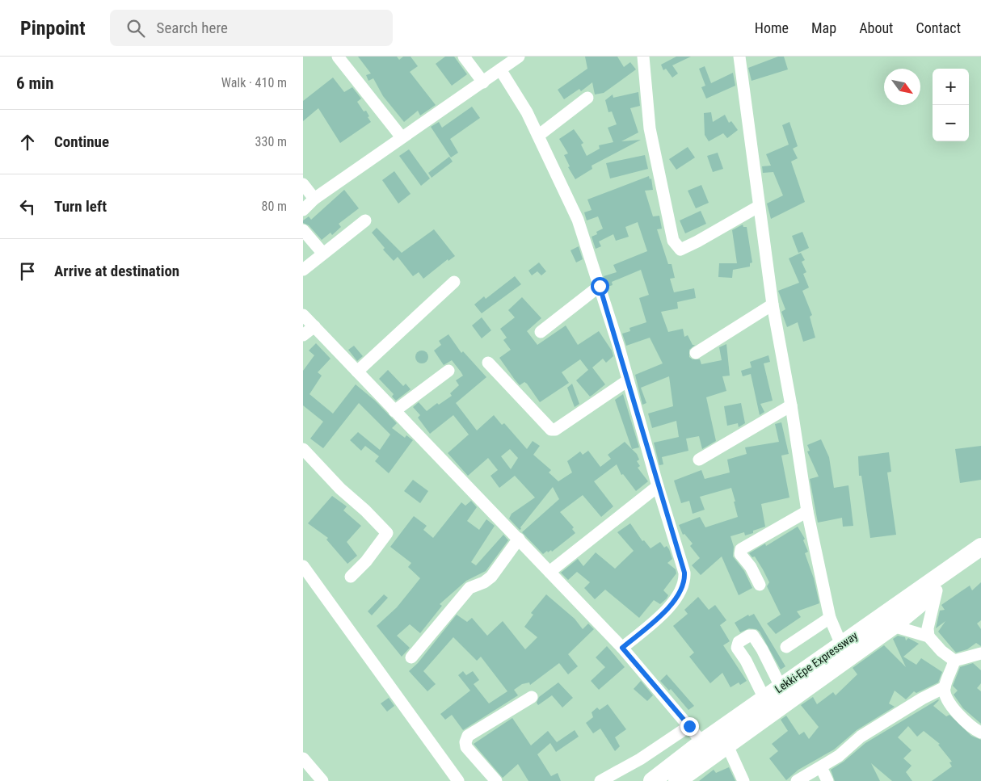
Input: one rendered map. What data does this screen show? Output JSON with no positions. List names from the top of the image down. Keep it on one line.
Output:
{"streets":{"highway":["Lekki-Epe Expressway"]},"north":"bottom right","page":{"header":"Pinpoint","search":"Search here","nav":["Home","Map","About","Contact"],"heading":["6 min","Walk · 410 m"],"map_buttons":["+","−"],"list":[["Continue","330 m"],["Turn left","80 m"],"Arrive at destination"]}}
